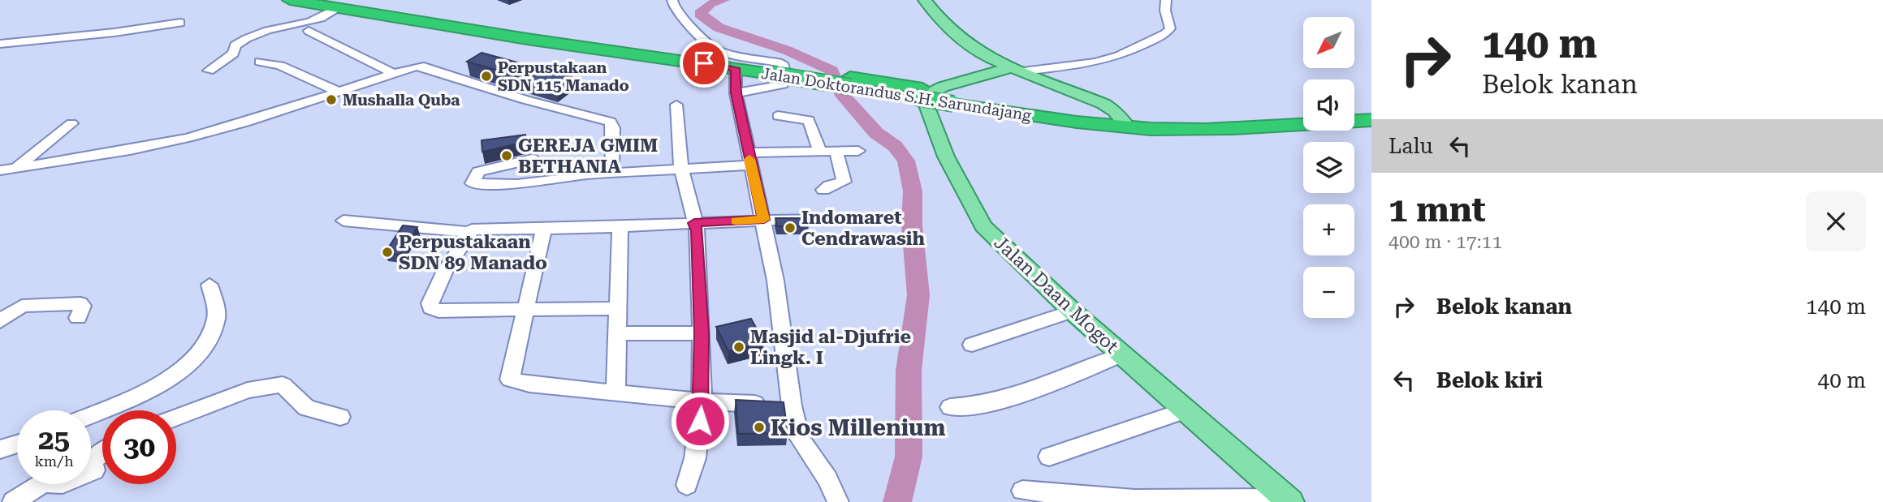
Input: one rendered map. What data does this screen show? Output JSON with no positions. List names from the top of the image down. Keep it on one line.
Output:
{"streets":{"highway":["Jalan Doktorandus S.H. Sarundajang"],"main road":["Jalan Daan Mogot"]},"places":["Perpustakaan SDN 115 Manado","Mushalla Quba","GEREJA GMIM BETHANIA","Indomaret Cendrawasih","Perpustakaan SDN 89 Manado","Masjid al-Djufrie Lingk. I","Kios Millenium"],"north":"bottom left","page":{"turn":["140 m","Belok kanan"],"map_buttons":["+","−"],"then":"Lalu","heading":["1 mnt","400 m · 17:11"],"list":[{"name":"Belok kanan","value":"140 m"},{"name":"Belok kiri","value":"40 m"}],"speed":"25 km/h","limit":"30"}}
